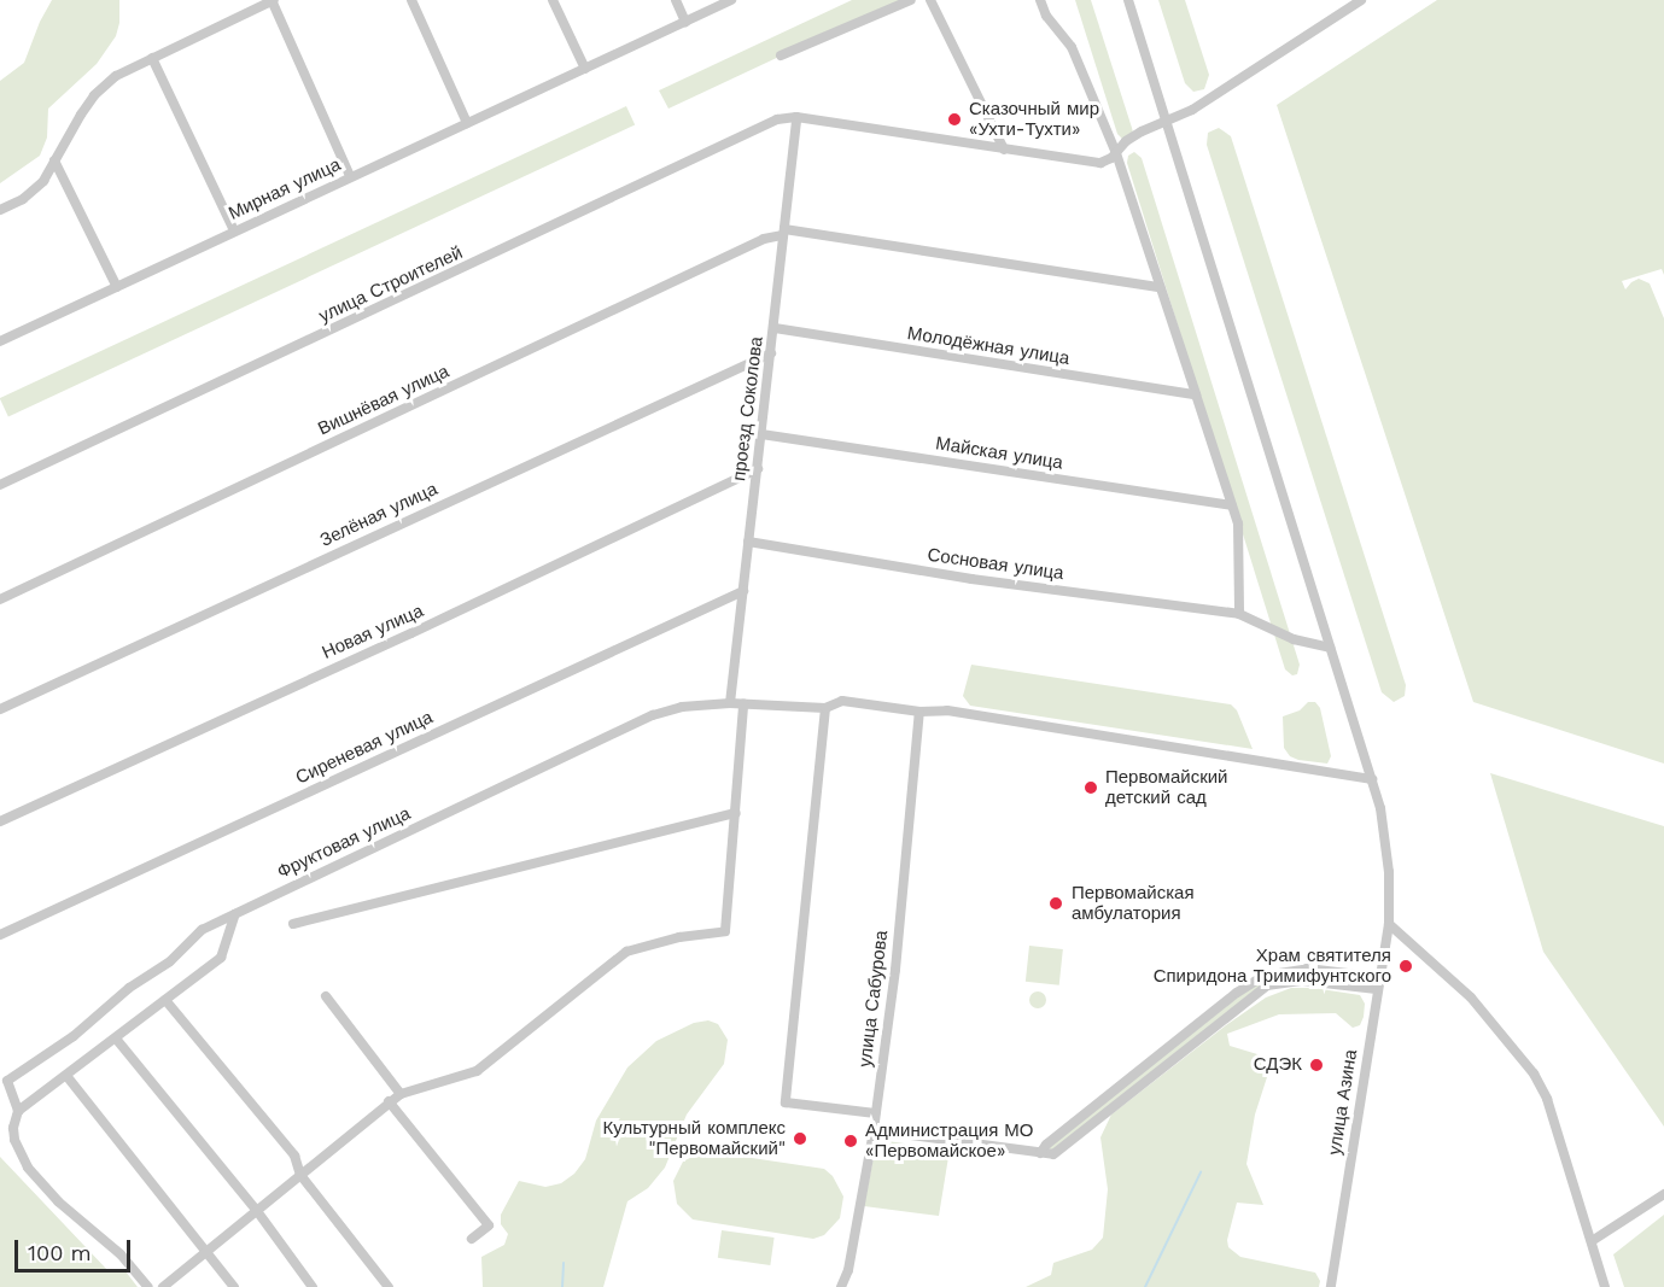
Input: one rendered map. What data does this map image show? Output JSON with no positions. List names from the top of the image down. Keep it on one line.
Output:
{"streets":{"street":["Мирная улица","улица Строителей","Молодёжная улица","Вишнёвая улица","проезд Соколова","Майская улица","Зелёная улица","Сосновая улица","Новая улица","Сиреневая улица","Фруктовая улица","улица Сабурова","улица Азина"]},"crossings":[["улица Строителей","проезд Соколова"],["Молодёжная улица","проезд Соколова"],["Вишнёвая улица","проезд Соколова"],["проезд Соколова","Майская улица"],["проезд Соколова","Зелёная улица"],["проезд Соколова","Сосновая улица"],["проезд Соколова","Новая улица"],["проезд Соколова","Сиреневая улица"],["проезд Соколова","Фруктовая улица"],["Сосновая улица","улица Азина"],["Фруктовая улица","улица Сабурова"],["Фруктовая улица","улица Азина"]],"places":["Сказочный мир «Ухти-Тухти»","Первомайский детский сад","Первомайская амбулатория","Храм святителя Спиридона Тримифунтского","СДЭК","Культурный комплекс \"Первомайский\"","Администрация МО «Первомайское»"],"scale_bar":"100 m"}
